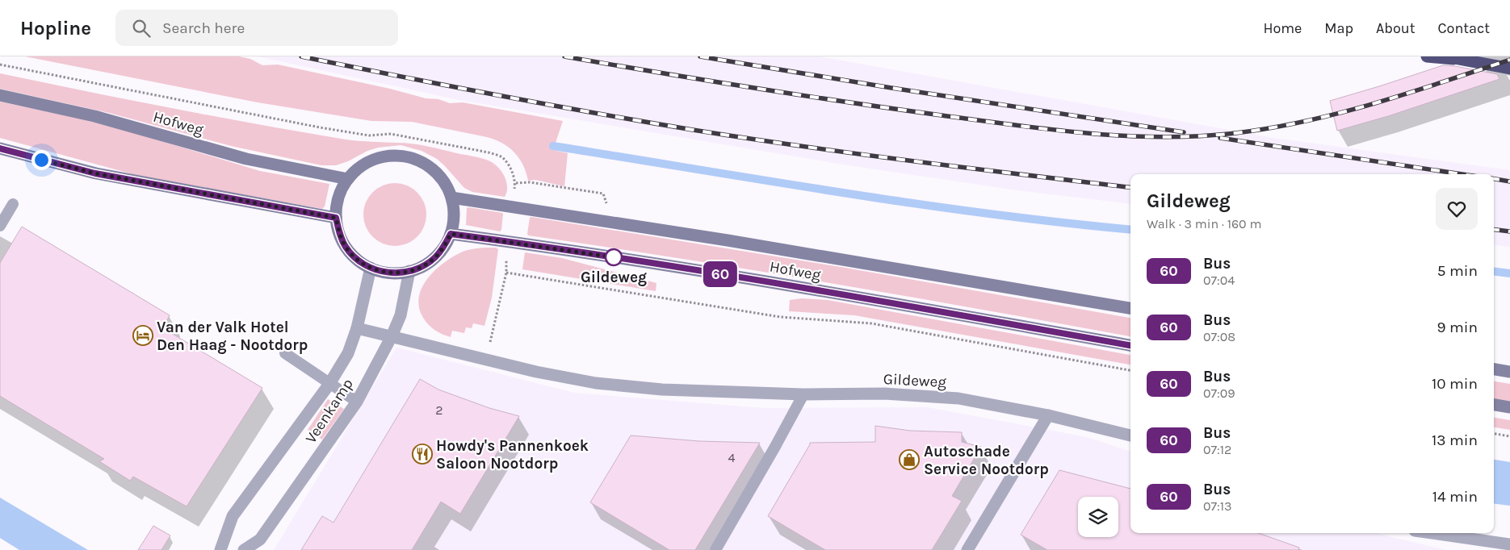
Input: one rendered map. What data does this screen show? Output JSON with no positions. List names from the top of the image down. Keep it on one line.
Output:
{"streets":{"main road":["Hofweg"],"street":["Gildeweg","Veenkamp"]},"crossings":[["Hofweg","Veenkamp"],["Gildeweg","Veenkamp"]],"places":{"other":["Gildeweg"],"hotel":["Van der Valk Hotel Den Haag - Nootdorp"],"restaurant":["Howdy's Pannenkoek Saloon Nootdorp"],"shop":["Autoschade Service Nootdorp"]},"lines":["bus line 60"],"house_numbers":["2","4"],"page":{"header":"Hopline","search":"Search here","nav":["Home","Map","About","Contact"],"on_map":"60","heading":["Gildeweg","Walk · 3 min · 160 m"],"list":[{"mark":"60","name":"Bus","note":"07:04","value":"5 min"},{"mark":"60","name":"Bus","note":"07:08","value":"9 min"},{"mark":"60","name":"Bus","note":"07:09","value":"10 min"},{"mark":"60","name":"Bus","note":"07:12","value":"13 min"},{"mark":"60","name":"Bus","note":"07:13","value":"14 min"}]}}
